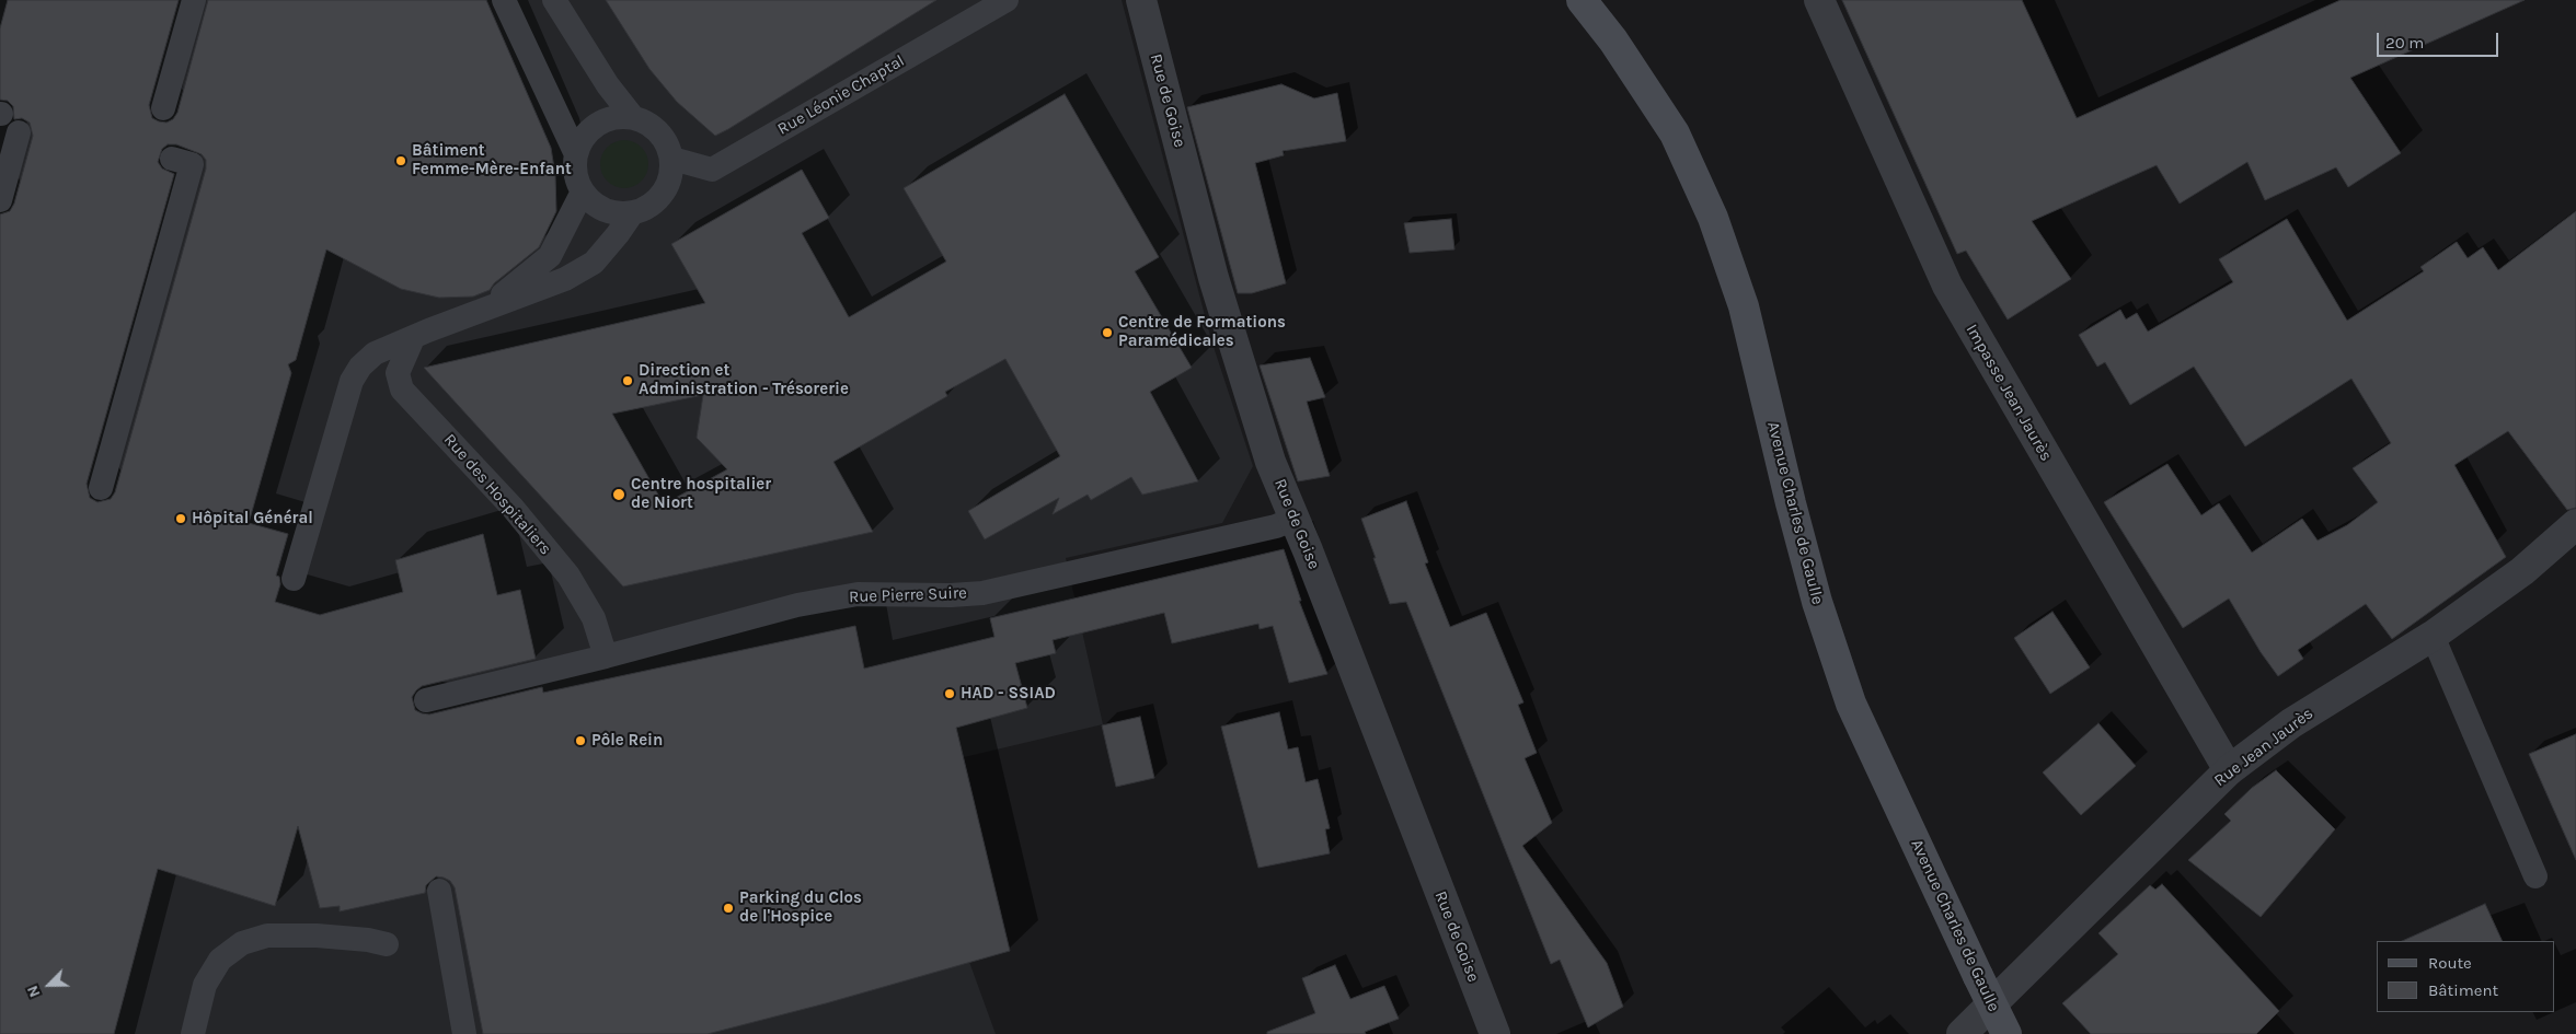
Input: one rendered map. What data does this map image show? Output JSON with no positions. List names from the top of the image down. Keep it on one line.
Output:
{"streets":{"main road":["Avenue Charles de Gaulle"],"street":["Rue de Goise","Impasse Jean Jaurès","Rue Jean Jaurès"],"lane":["Rue Léonie Chaptal","Rue des Hospitaliers","Rue Pierre Suire"]},"crossings":[["Rue de Goise","Rue Pierre Suire"],["Impasse Jean Jaurès","Rue Jean Jaurès"],["Rue des Hospitaliers","Rue Pierre Suire"]],"places":["Bâtiment Femme-Mère-Enfant","Centre de Formations Paramédicales","Direction et Administration - Trésorerie","Centre hospitalier de Niort","Hôpital Général","HAD - SSIAD","Pôle Rein","Parking du Clos de l'Hospice"],"legend":["Route","Bâtiment"],"scale_bar":"20 m","north":"bottom left"}
